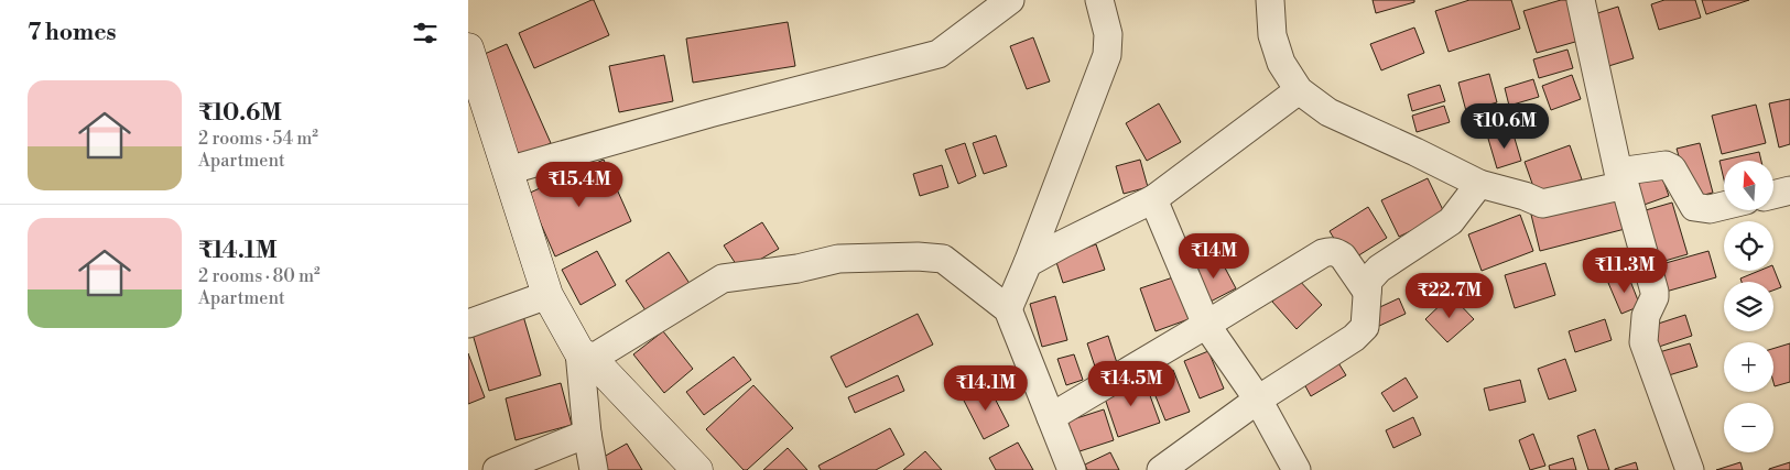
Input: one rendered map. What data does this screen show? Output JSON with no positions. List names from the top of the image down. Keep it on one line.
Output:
{"north":"top","page":{"heading":"7 homes","list":[{"name":"₹10.6M","note":"2 rooms · 54 m² · Apartment"},{"name":"₹14.1M","note":"2 rooms · 80 m² · Apartment"}],"price":["₹10.6M","₹15.4M","₹14M","₹11.3M","₹22.7M","₹14.5M","₹14.1M"],"map_buttons":["+","−"]}}
